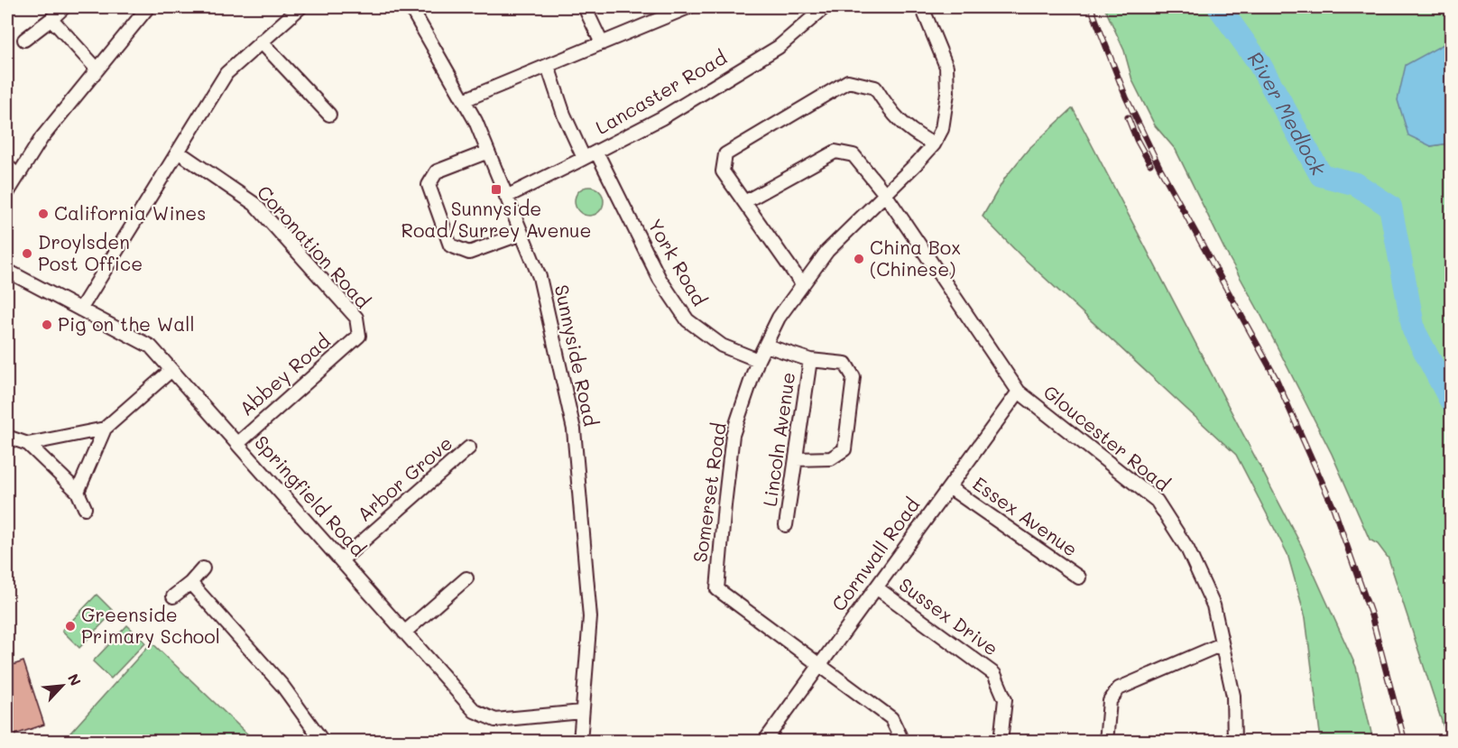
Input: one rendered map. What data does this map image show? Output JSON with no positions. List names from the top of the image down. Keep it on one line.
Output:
{"streets":{"street":["Lancaster Road","Coronation Road","York Road","Sunnyside Road","Abbey Road","Gloucester Road","Lincoln Avenue","Arbor Grove","Somerset Road","Springfield Road","Essex Avenue","Cornwall Road","Sussex Drive"]},"crossings":[["Lancaster Road","York Road"],["Lancaster Road","Sunnyside Road"],["Coronation Road","Abbey Road"],["York Road","Somerset Road"],["Sunnyside Road","Springfield Road"],["Abbey Road","Springfield Road"],["Gloucester Road","Somerset Road"],["Gloucester Road","Cornwall Road"],["Arbor Grove","Springfield Road"],["Somerset Road","Cornwall Road"],["Essex Avenue","Cornwall Road"],["Cornwall Road","Sussex Drive"]],"water":["River Medlock"],"places":{"transit":["Sunnyside Road/Surrey Avenue"],"other":["California Wines","Droylsden Post Office","China Box (Chinese)","Pig on the Wall","Greenside Primary School"]},"north":"top right"}
